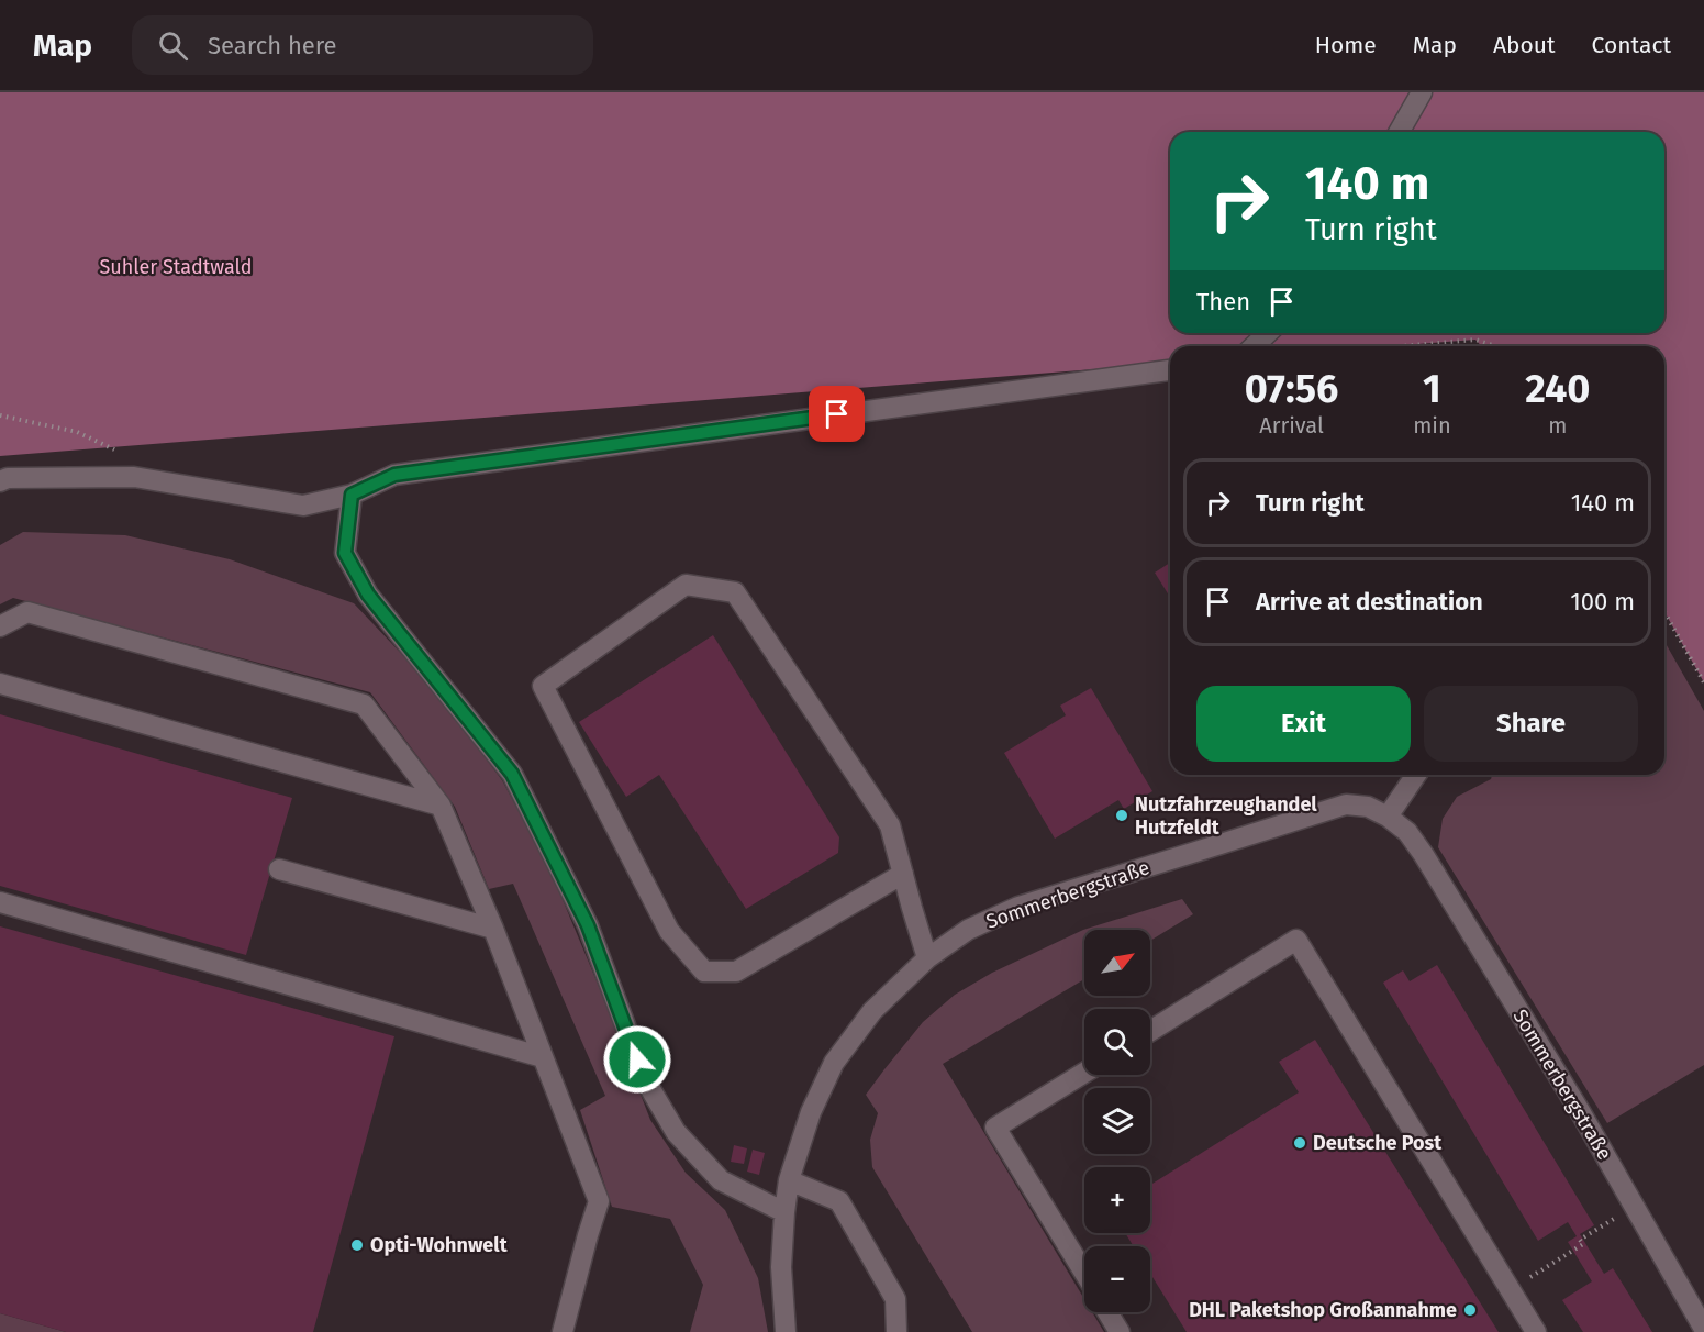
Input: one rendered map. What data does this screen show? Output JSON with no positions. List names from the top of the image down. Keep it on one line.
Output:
{"streets":{"street":["Sommerbergstraße"]},"parks":["Suhler Stadtwald"],"places":["Nutzfahrzeughandel Hutzfeldt","Deutsche Post","Opti-Wohnwelt","DHL Paketshop Großannahme"],"north":"top right","page":{"header":"Map","search":"Search here","nav":["Home","Map","About","Contact"],"turn":["140 m","Turn right"],"then":"Then","eta":["07:56","Arrival","1","min","240","m"],"list":[{"name":"Turn right","value":"140 m"},{"name":"Arrive at destination","value":"100 m"}],"buttons":["Exit","Share"],"map_buttons":["+","−"]}}
